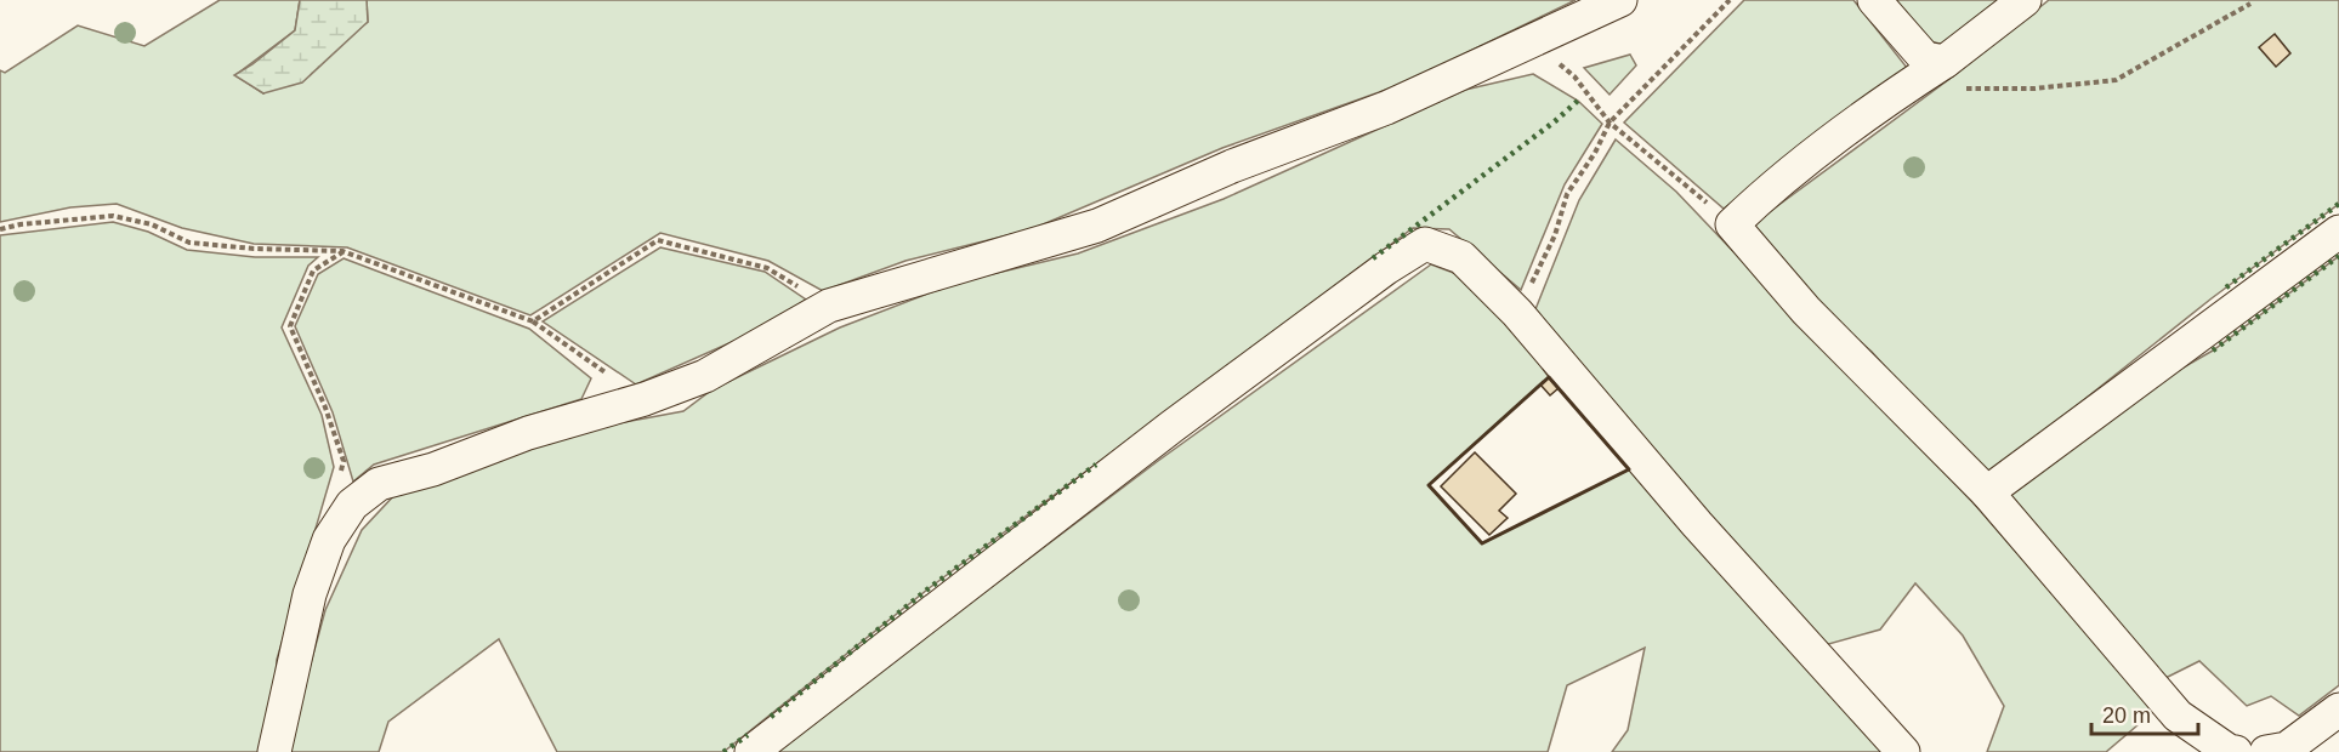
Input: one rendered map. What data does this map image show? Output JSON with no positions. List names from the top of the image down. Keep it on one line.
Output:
{"scale_bar":"20 m"}
